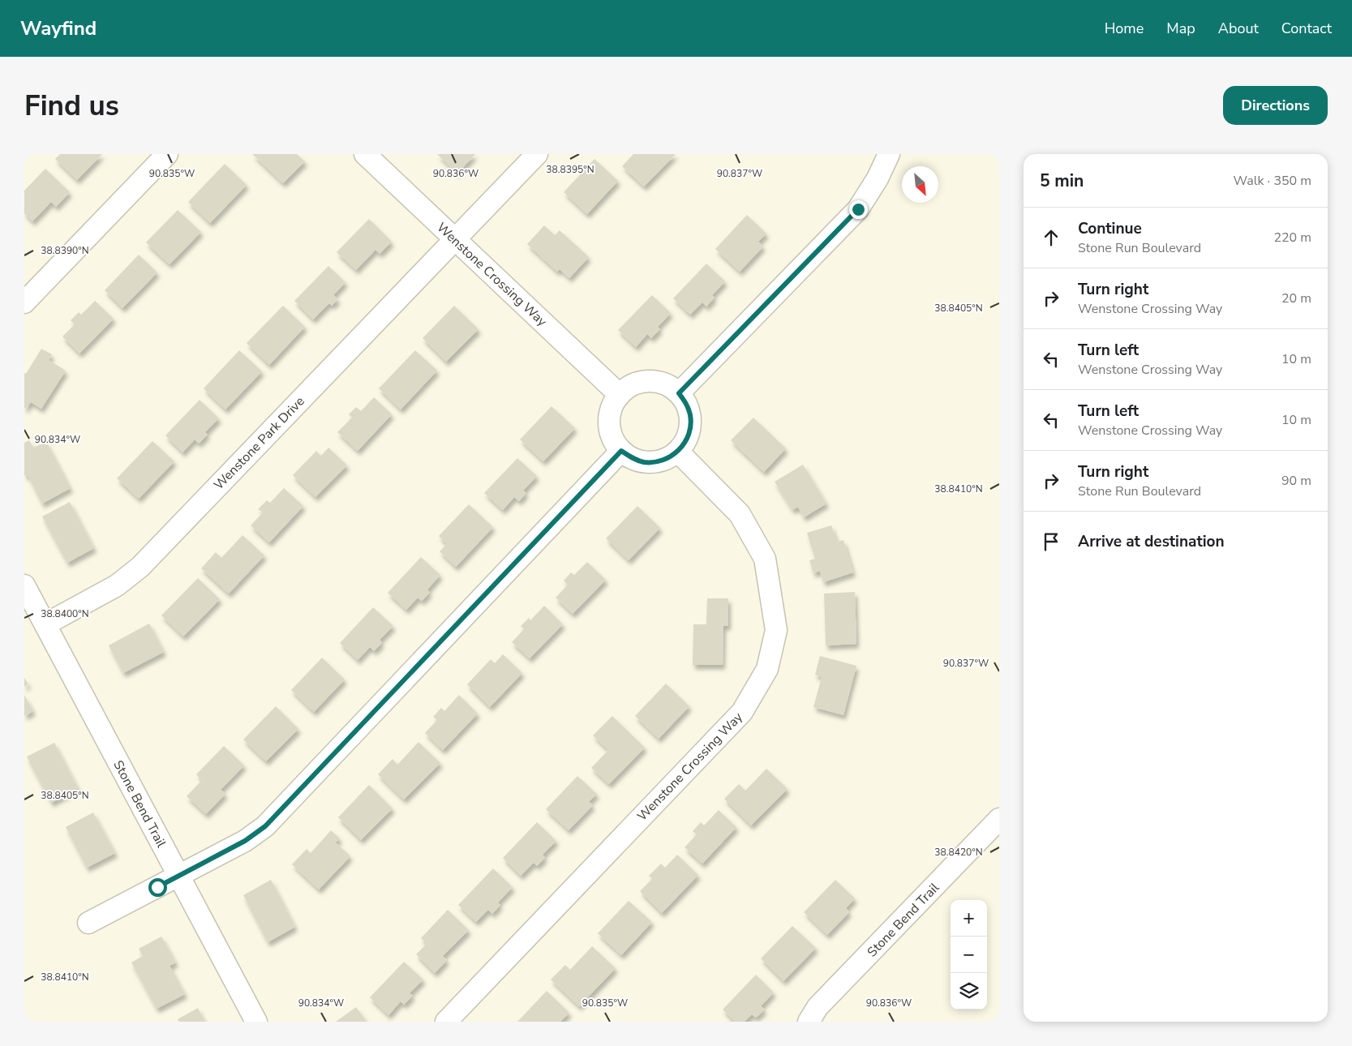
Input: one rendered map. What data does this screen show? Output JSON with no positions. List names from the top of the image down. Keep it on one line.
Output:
{"streets":{"street":["Wenstone Crossing Way","Wenstone Park Drive","Stone Bend Trail"]},"crossings":[["Wenstone Crossing Way","Wenstone Park Drive"],["Wenstone Park Drive","Stone Bend Trail"]],"north":"bottom right","page":{"header":"Wayfind","nav":["Home","Map","About","Contact"],"buttons":"Directions","title":"Find us","heading":["5 min","Walk · 350 m"],"list":[["Continue","Stone Run Boulevard","220 m"],["Turn right","Wenstone Crossing Way","20 m"],["Turn left","Wenstone Crossing Way","10 m"],["Turn left","Wenstone Crossing Way","10 m"],["Turn right","Stone Run Boulevard","90 m"],"Arrive at destination"],"map_buttons":["+","−"]},"coordinates":["38.8395°N","90.835°W","90.836°W","90.837°W","38.8390°N","38.8405°N","90.834°W","38.8410°N","38.8400°N","38.8420°N"]}
